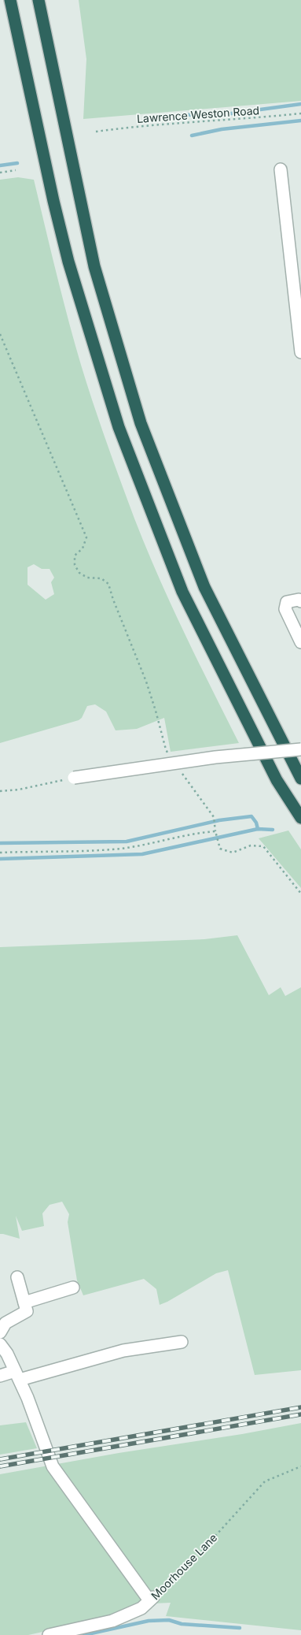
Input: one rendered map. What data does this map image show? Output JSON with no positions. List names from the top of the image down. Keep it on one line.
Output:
{"streets":{"street":["Moorhouse Lane"],"path":["Lawrence Weston Road"]}}
